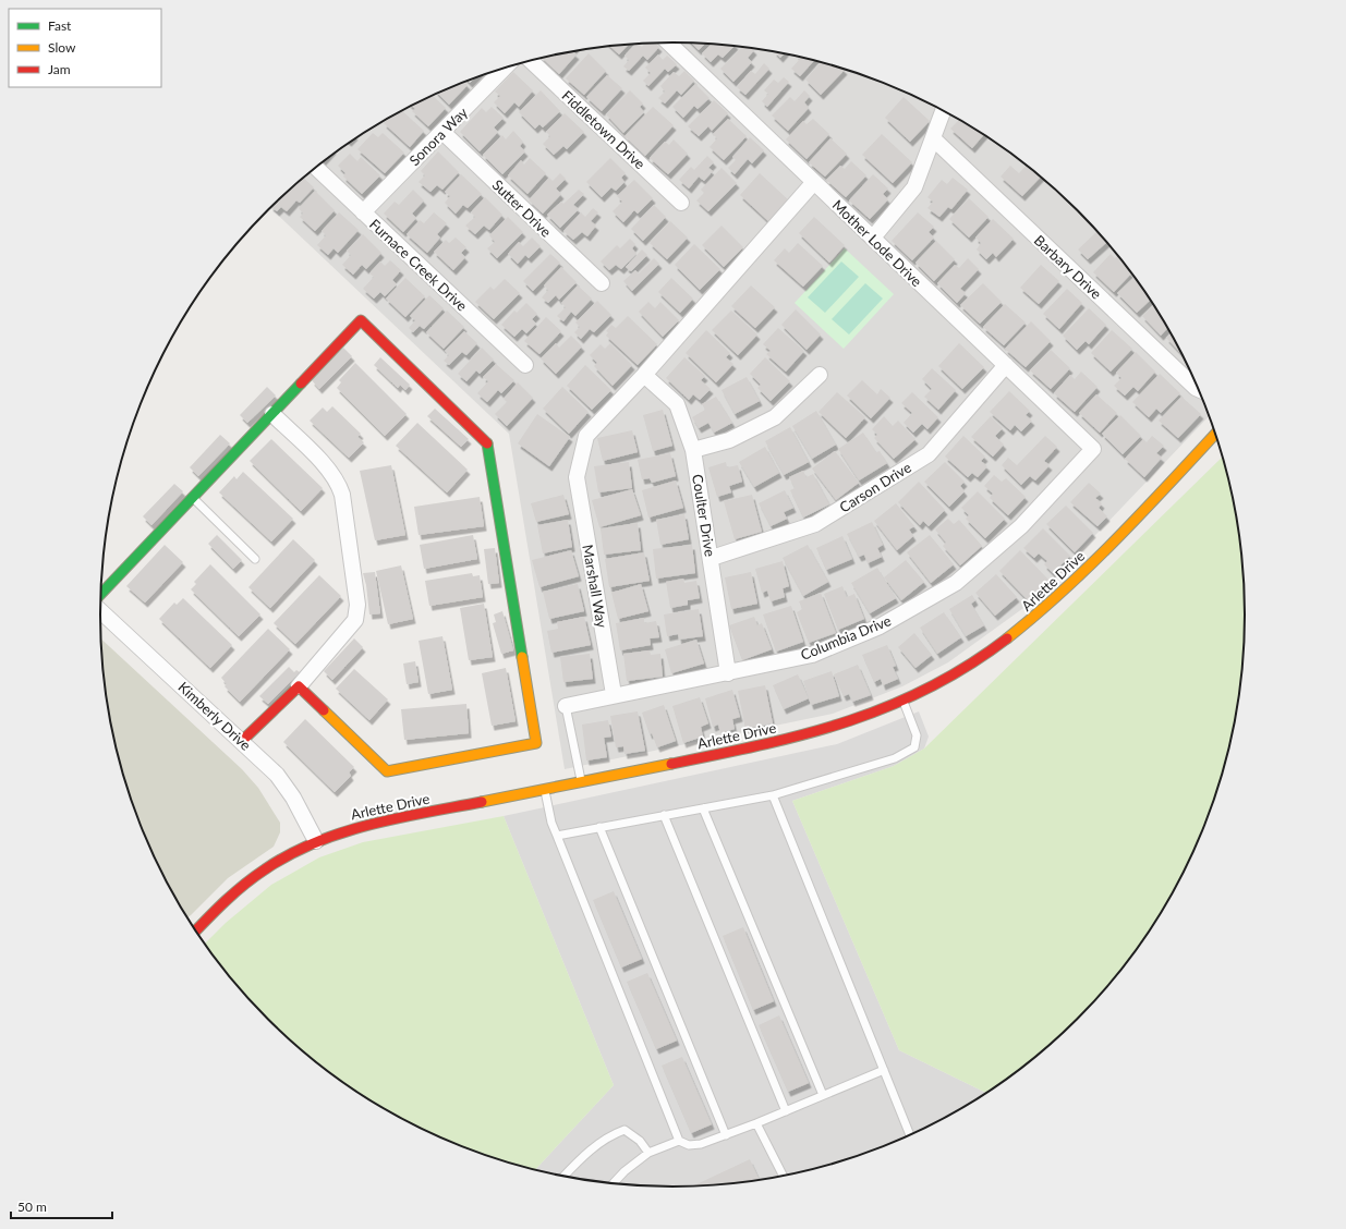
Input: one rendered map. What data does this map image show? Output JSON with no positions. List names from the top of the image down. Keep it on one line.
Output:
{"streets":{"street":["Fiddletown Drive","Sonora Way","Sutter Drive","Mother Lode Drive","Furnace Creek Drive","Barbary Drive","Carson Drive","Coulter Drive","Arlette Drive","Marshall Way","Columbia Drive","Kimberly Drive"]},"crossings":[["Sonora Way","Sutter Drive"],["Sonora Way","Furnace Creek Drive"],["Mother Lode Drive","Carson Drive"],["Mother Lode Drive","Columbia Drive"],["Carson Drive","Coulter Drive"],["Coulter Drive","Marshall Way"],["Coulter Drive","Columbia Drive"],["Arlette Drive","Kimberly Drive"],["Marshall Way","Columbia Drive"]],"legend":["Fast","Slow","Jam"],"scale_bar":"50 m"}
